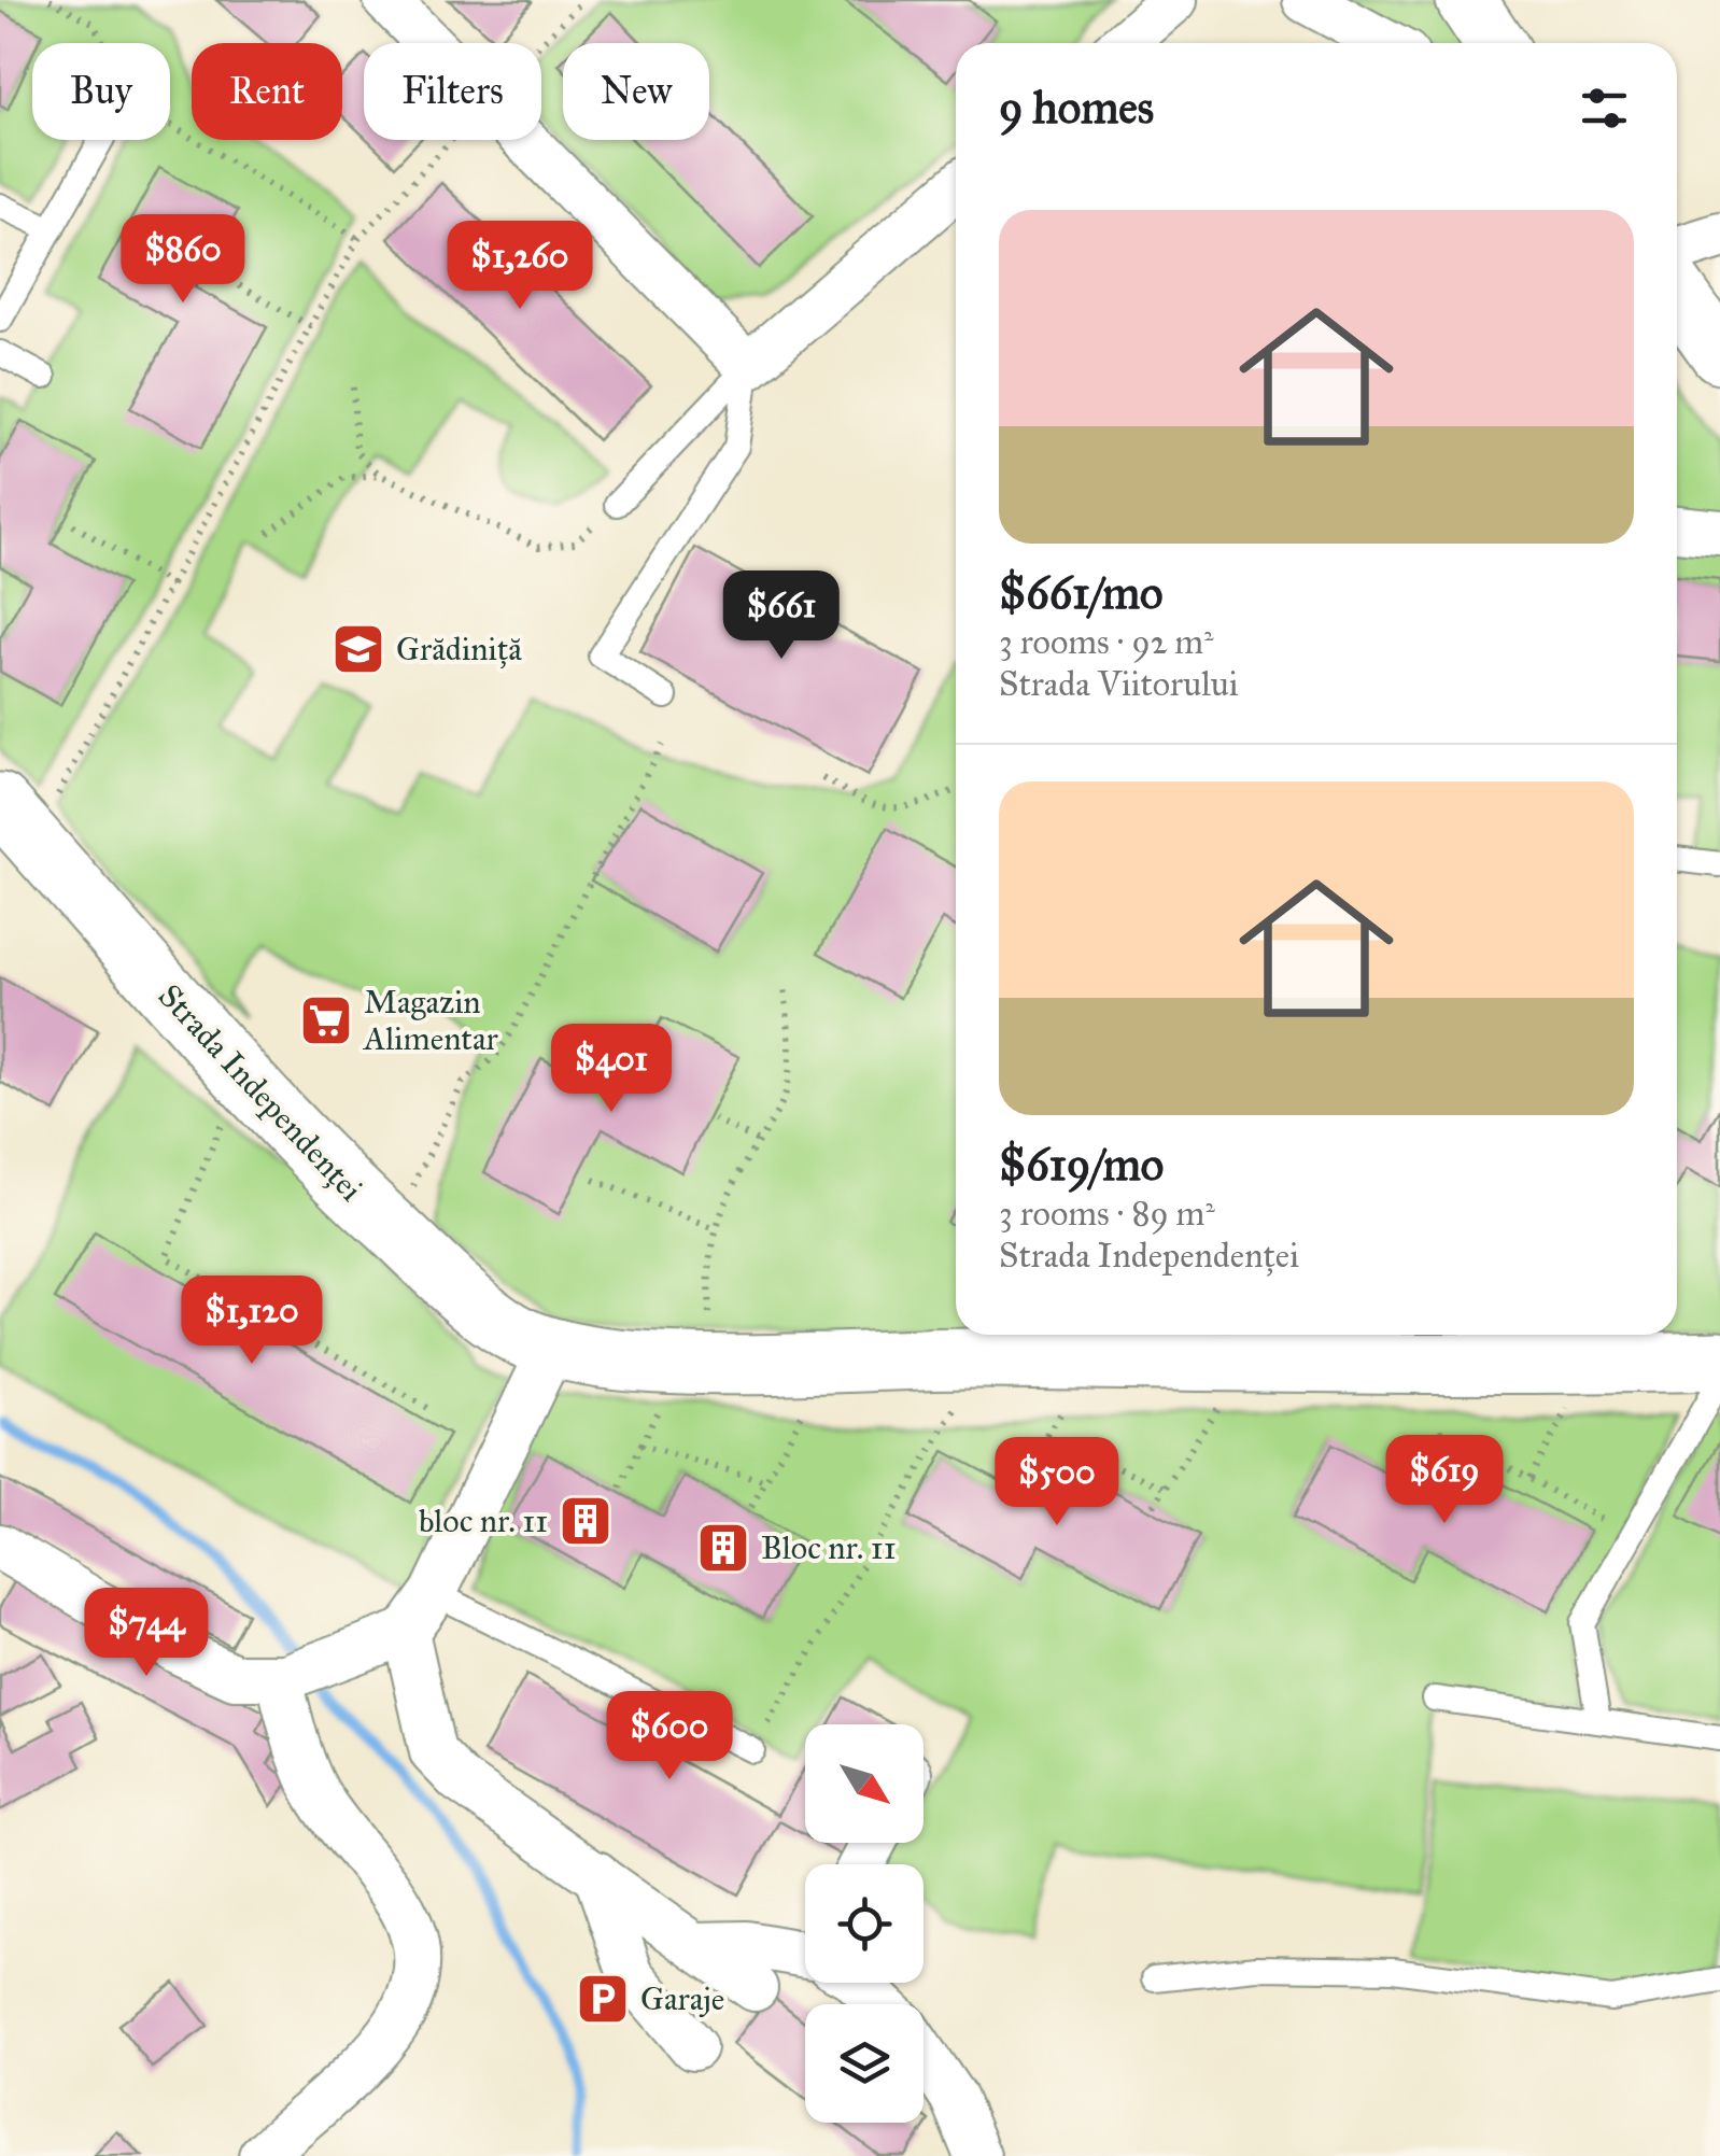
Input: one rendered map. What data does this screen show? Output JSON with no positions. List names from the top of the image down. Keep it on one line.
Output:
{"streets":{"street":["Strada Independenței"]},"places":{"school or university":["Grădiniță"],"supermarket":["Magazin Alimentar"],"building":["bloc nr. 11","Bloc nr. 11"],"parking":["Garaje"]},"north":"bottom right","page":{"chip":["Buy","Rent","Filters","New"],"heading":"9 homes","list":[{"name":"$661/mo","note":"3 rooms · 92 m² · Strada Viitorului"},{"name":"$619/mo","note":"3 rooms · 89 m² · Strada Independenței"}],"price":["$860","$1,260","$661","$401","$1,120","$619","$500","$744","$600"]}}
